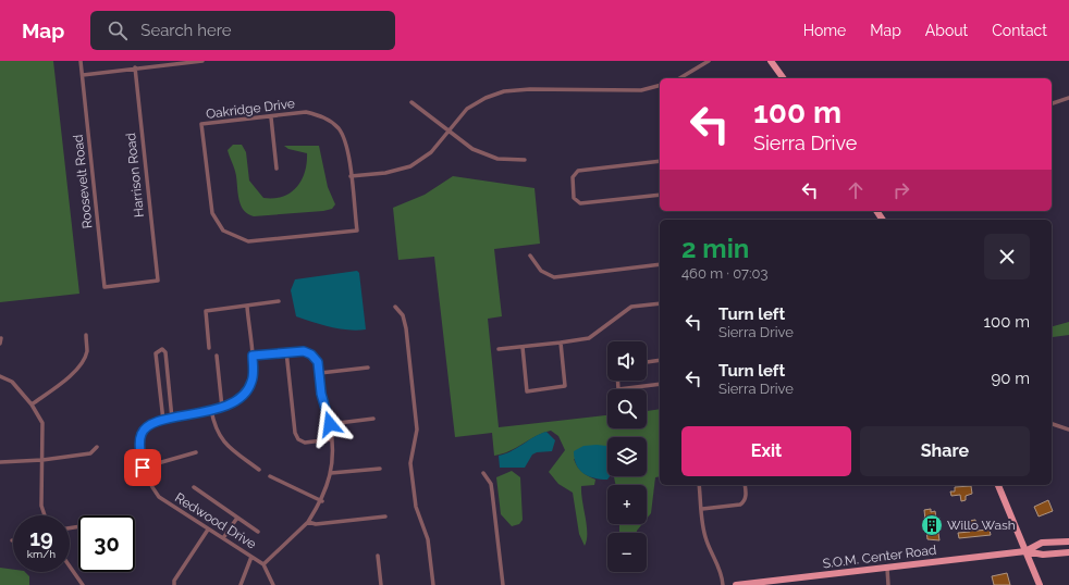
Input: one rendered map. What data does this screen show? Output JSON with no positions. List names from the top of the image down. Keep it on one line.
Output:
{"streets":{"main road":["S.O.M. Center Road"],"street":["Oakridge Drive","Harrison Road","Roosevelt Road","Redwood Drive"]},"crossings":[["Harrison Road","Roosevelt Road"]],"places":{"building":["Willo Wash"]},"page":{"header":"Map","search":"Search here","nav":["Home","Map","About","Contact"],"turn":["100 m","Sierra Drive"],"heading":["2 min","460 m · 07:03"],"list":[{"name":"Turn left","note":"Sierra Drive","value":"100 m"},{"name":"Turn left","note":"Sierra Drive","value":"90 m"}],"map_buttons":["+","−"],"buttons":["Exit","Share"],"speed":"19 km/h","limit":"30"}}
